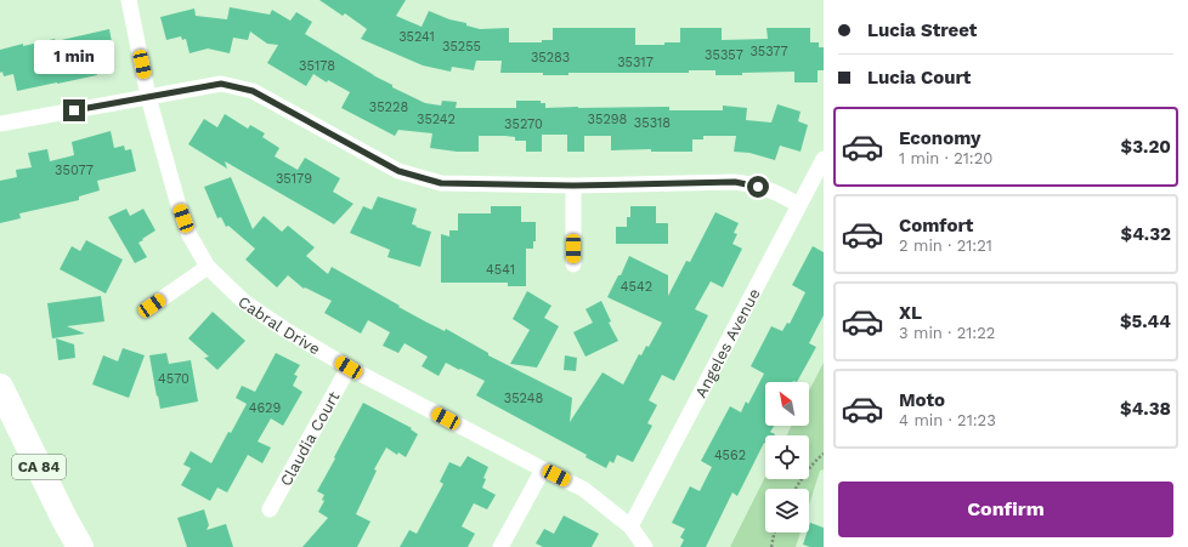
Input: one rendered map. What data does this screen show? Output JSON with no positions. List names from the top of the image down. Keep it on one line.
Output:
{"streets":{"highway":["CA 84"],"street":["Cabral Drive","Angeles Avenue","Claudia Court"]},"crossings":[["Cabral Drive","Angeles Avenue"],["Cabral Drive","Claudia Court"]],"house_numbers":["35241","35255","35377","35357","35283","35317","35178","35228","35242","35298","35318","35270","35077","35179","4541","4542","4570","35248","4629","4562"],"north":"top left","page":{"banner":["Lucia Street","Lucia Court"],"bubble":"1 min","list":[{"name":"Economy","note":"1 min · 21:20","value":"$3.20"},{"name":"Comfort","note":"2 min · 21:21","value":"$4.32"},{"name":"XL","note":"3 min · 21:22","value":"$5.44"},{"name":"Moto","note":"4 min · 21:23","value":"$4.38"}],"buttons":"Confirm"}}
